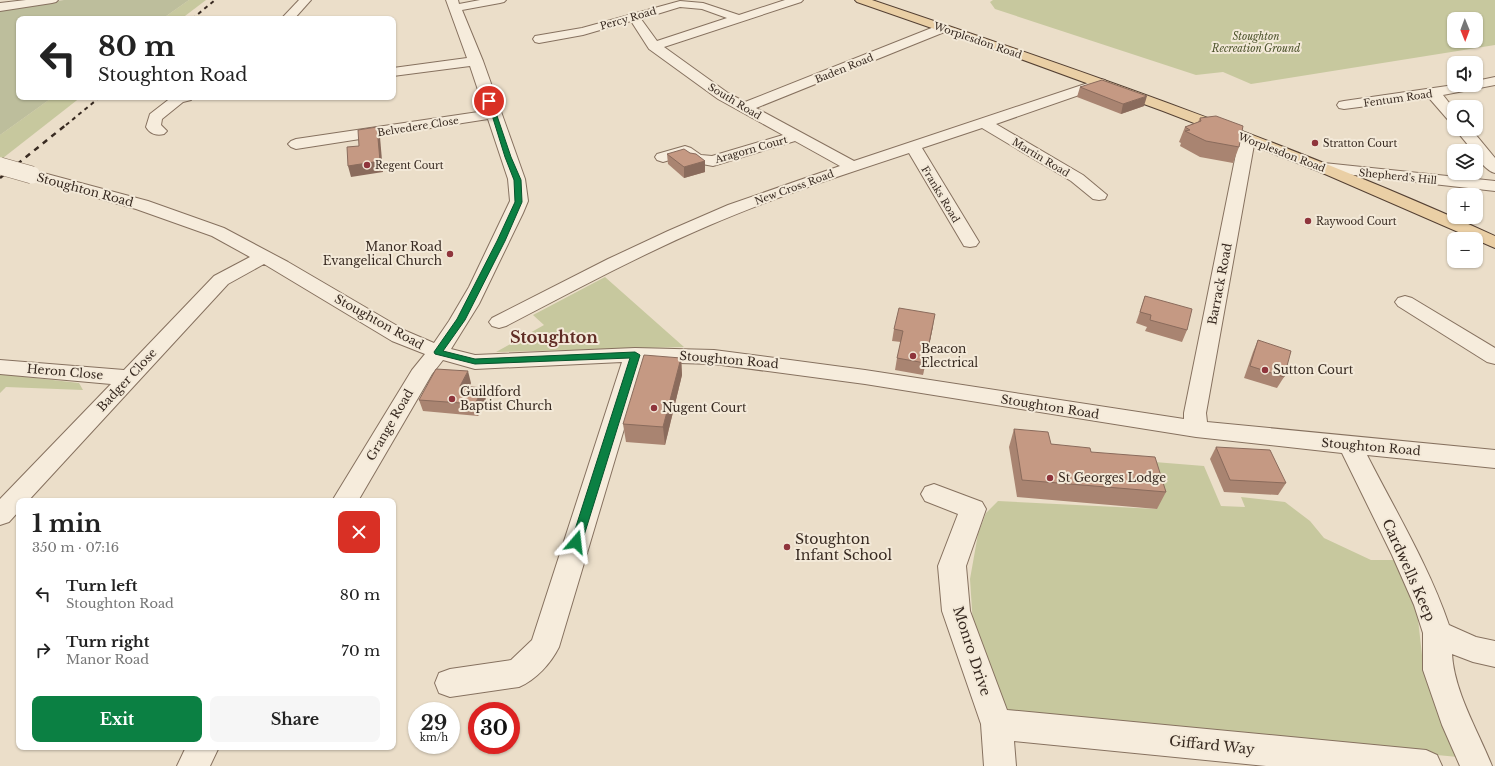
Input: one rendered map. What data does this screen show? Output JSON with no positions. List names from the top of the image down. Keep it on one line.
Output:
{"streets":{"main road":["Worplesdon Road"],"street":["Percy Road","Baden Road","Fentum Road","South Road","Belvedere Close","Aragorn Court","Martin Road","Shepherd's Hill","New Cross Road","Stoughton Road","Franks Road","Barrack Road","Heron Close","Badger Close","Grange Road","Cardwells Keep","Monro Drive","Giffard Way"]},"crossings":[["Percy Road","South Road"],["Worplesdon Road","Baden Road"],["Worplesdon Road","Shepherd's Hill"],["Worplesdon Road","New Cross Road"],["Worplesdon Road","Barrack Road"],["Baden Road","South Road"],["South Road","Aragorn Court"],["South Road","New Cross Road"],["Belvedere Close","Grange Road"],["Martin Road","New Cross Road"],["New Cross Road","Franks Road"],["Stoughton Road","Barrack Road"],["Stoughton Road","Badger Close"],["Stoughton Road","Grange Road"],["Stoughton Road","Cardwells Keep"],["Heron Close","Badger Close"],["Monro Drive","Giffard Way"]],"districts":["Stoughton"],"parks":["Stoughton Recreation Ground"],"places":["Stratton Court","Regent Court","Raywood Court","Manor Road Evangelical Church","Beacon Electrical","Sutton Court","Guildford Baptist Church","Nugent Court","St Georges Lodge","Stoughton Infant School"],"north":"bottom","page":{"map_buttons":["+","−"],"turn":["80 m","Stoughton Road"],"heading":["1 min","350 m · 07:16"],"list":[{"name":"Turn left","note":"Stoughton Road","value":"80 m"},{"name":"Turn right","note":"Manor Road","value":"70 m"}],"buttons":["Exit","Share"],"speed":"29 km/h","limit":"30"}}
